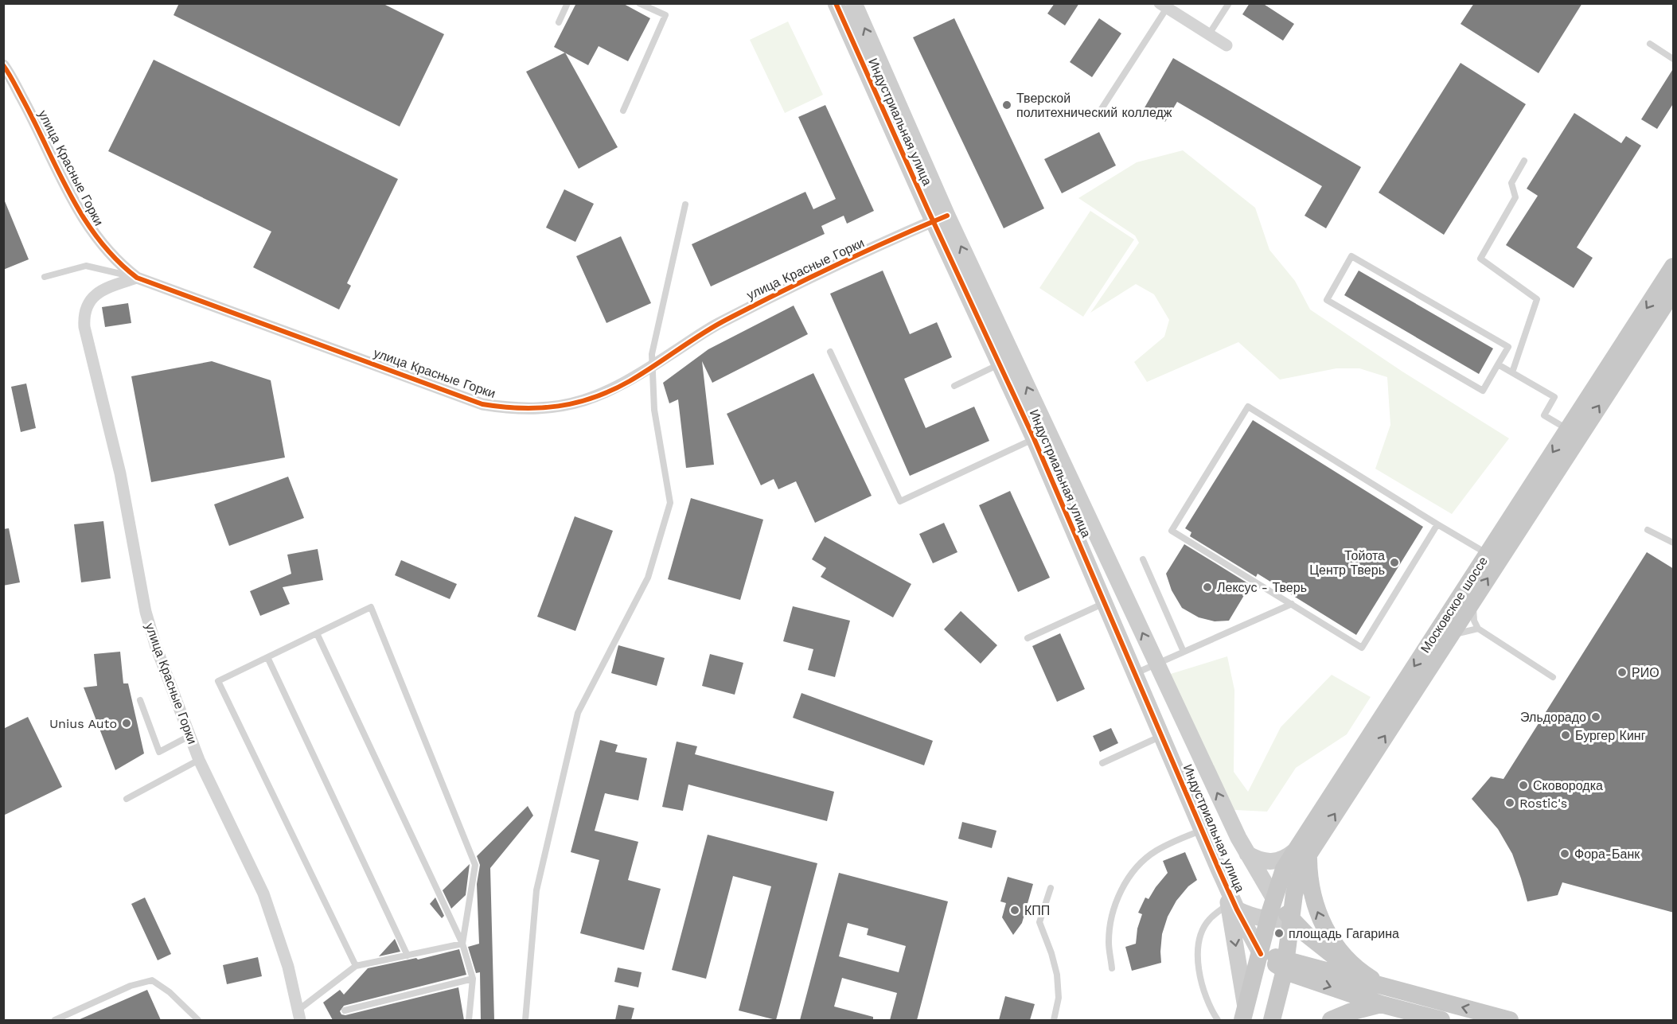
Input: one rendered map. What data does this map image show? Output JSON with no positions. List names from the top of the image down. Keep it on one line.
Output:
{"streets":{"main road":["Московское шоссе"],"street":["Индустриальная улица","улица Красные Горки"]},"crossings":[["Индустриальная улица","улица Красные Горки"],["Индустриальная улица","Московское шоссе"]],"places":["Тверской политехнический колледж","Тойота Центр Тверь","Лексус - Тверь","РИО","Эльдорадо","Unius Auto","Бургер Кинг","Сковородка","Rostic's","Фора-Банк","КПП","площадь Гагарина"]}
